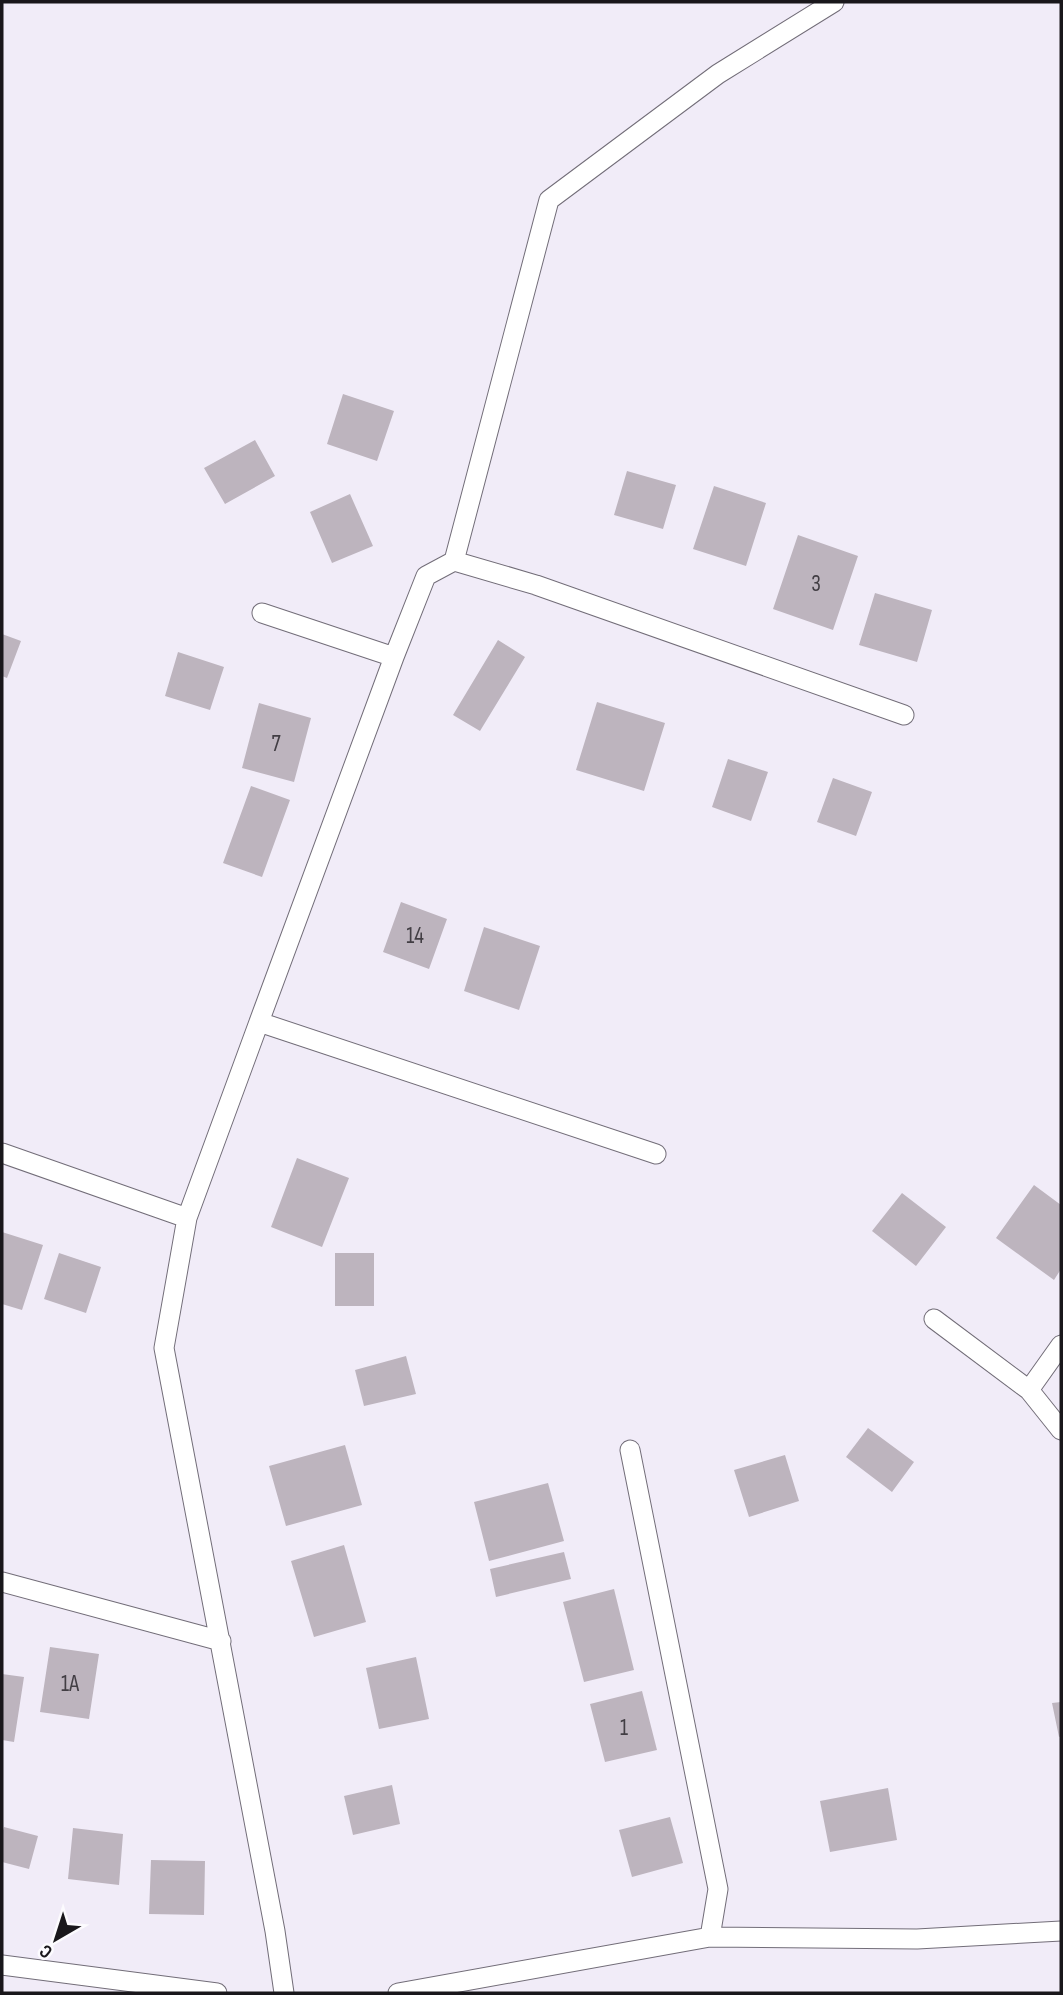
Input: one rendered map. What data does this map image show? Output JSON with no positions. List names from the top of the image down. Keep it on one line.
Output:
{"house_numbers":["3","7","14","1А","1"],"north":"bottom left"}
